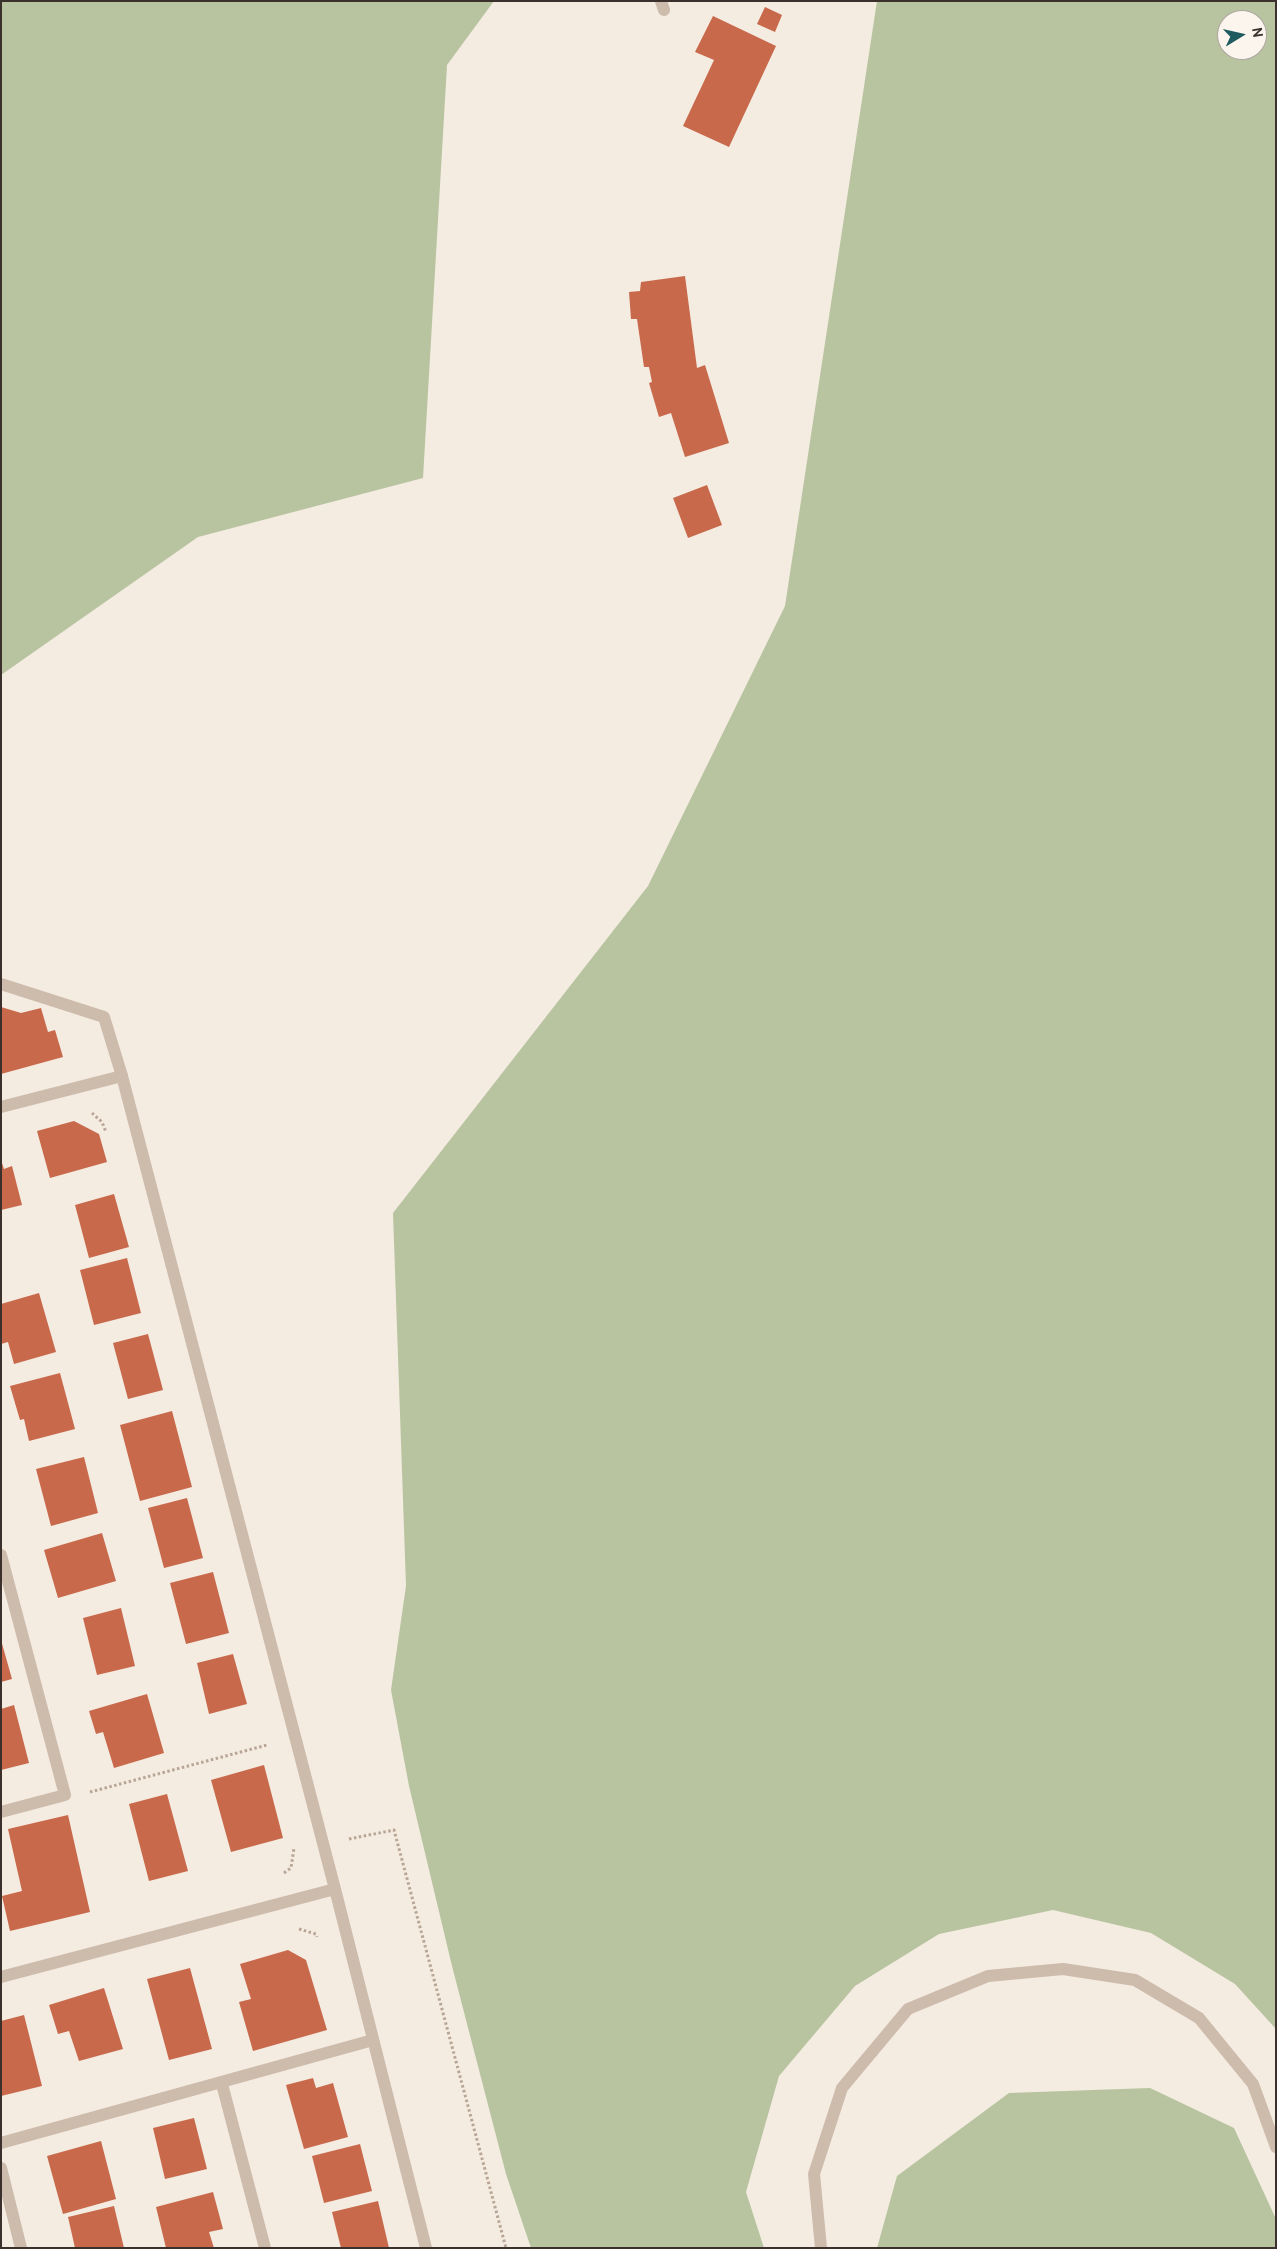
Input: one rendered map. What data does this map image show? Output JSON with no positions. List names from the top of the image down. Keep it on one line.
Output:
{"north":"right"}
